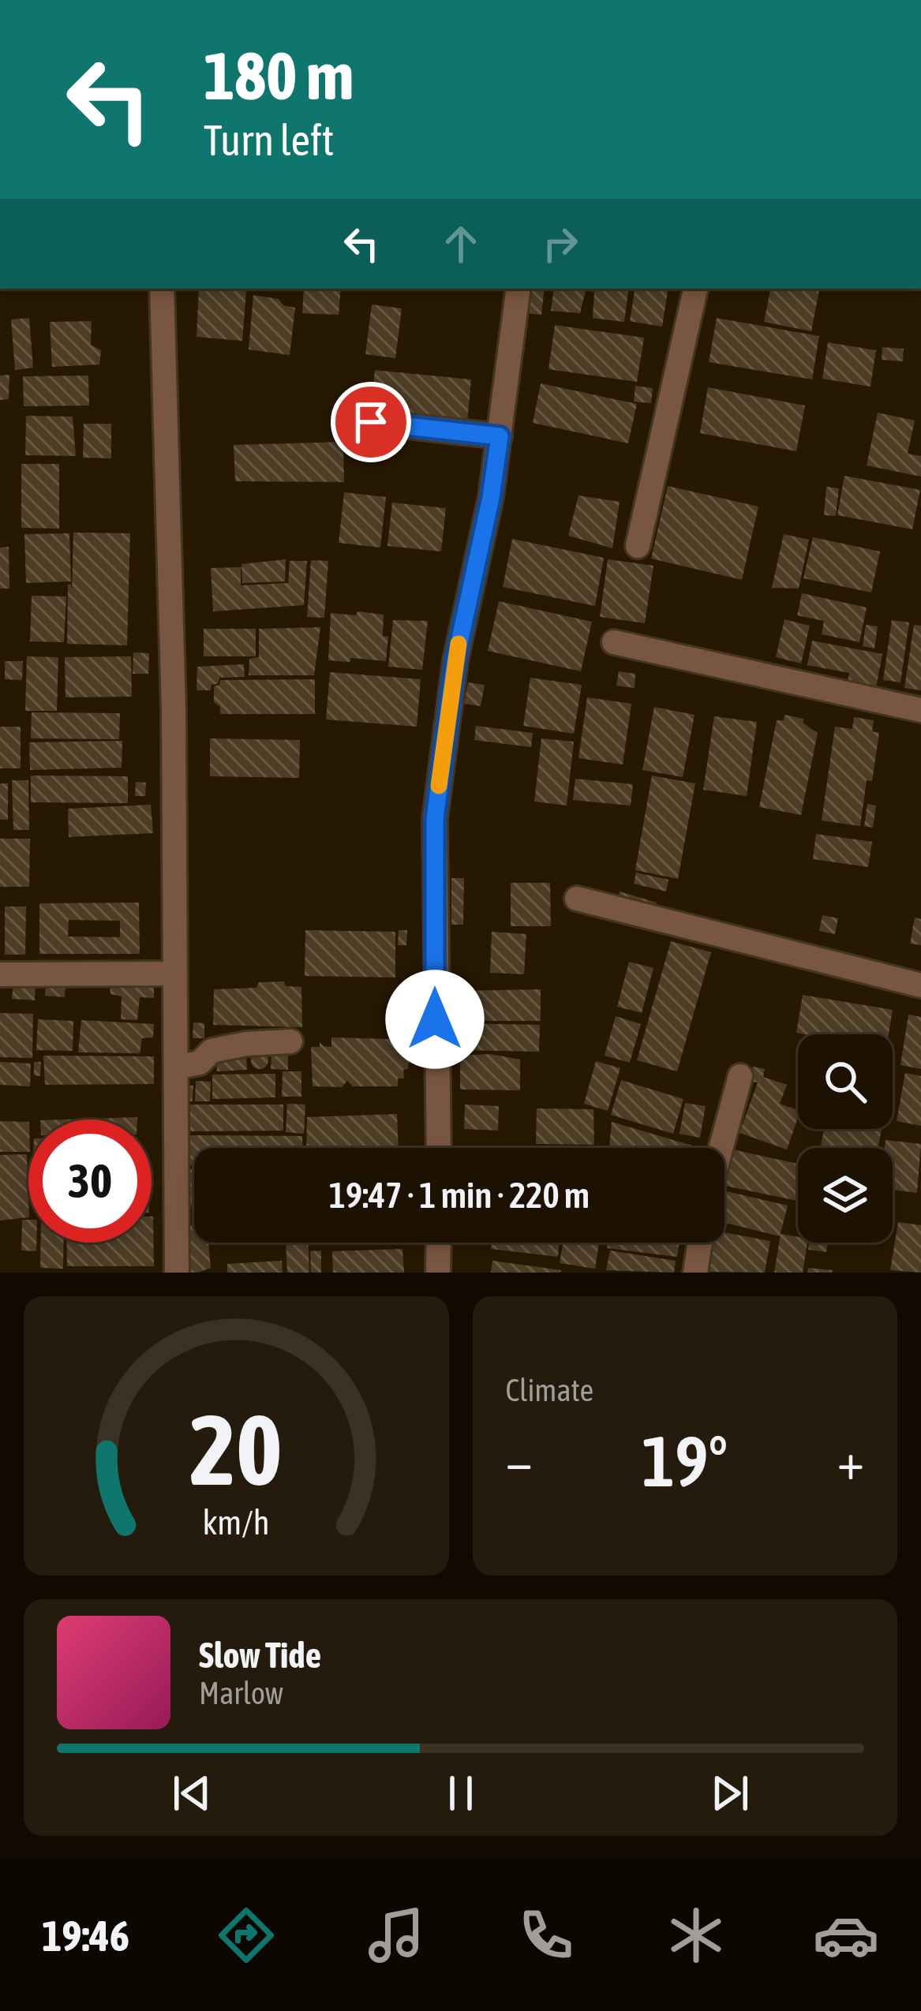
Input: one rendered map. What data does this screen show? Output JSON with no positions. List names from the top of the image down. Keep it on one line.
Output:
{"page":{"turn":["180 m","Turn left"],"limit":"30","trip":"19:47 · 1 min · 220 m","tile":"Climate","heat":["−","19°","+"],"song":["Slow Tide","Marlow"],"tabs":"19:46","gauge":["20","km/h"]}}
